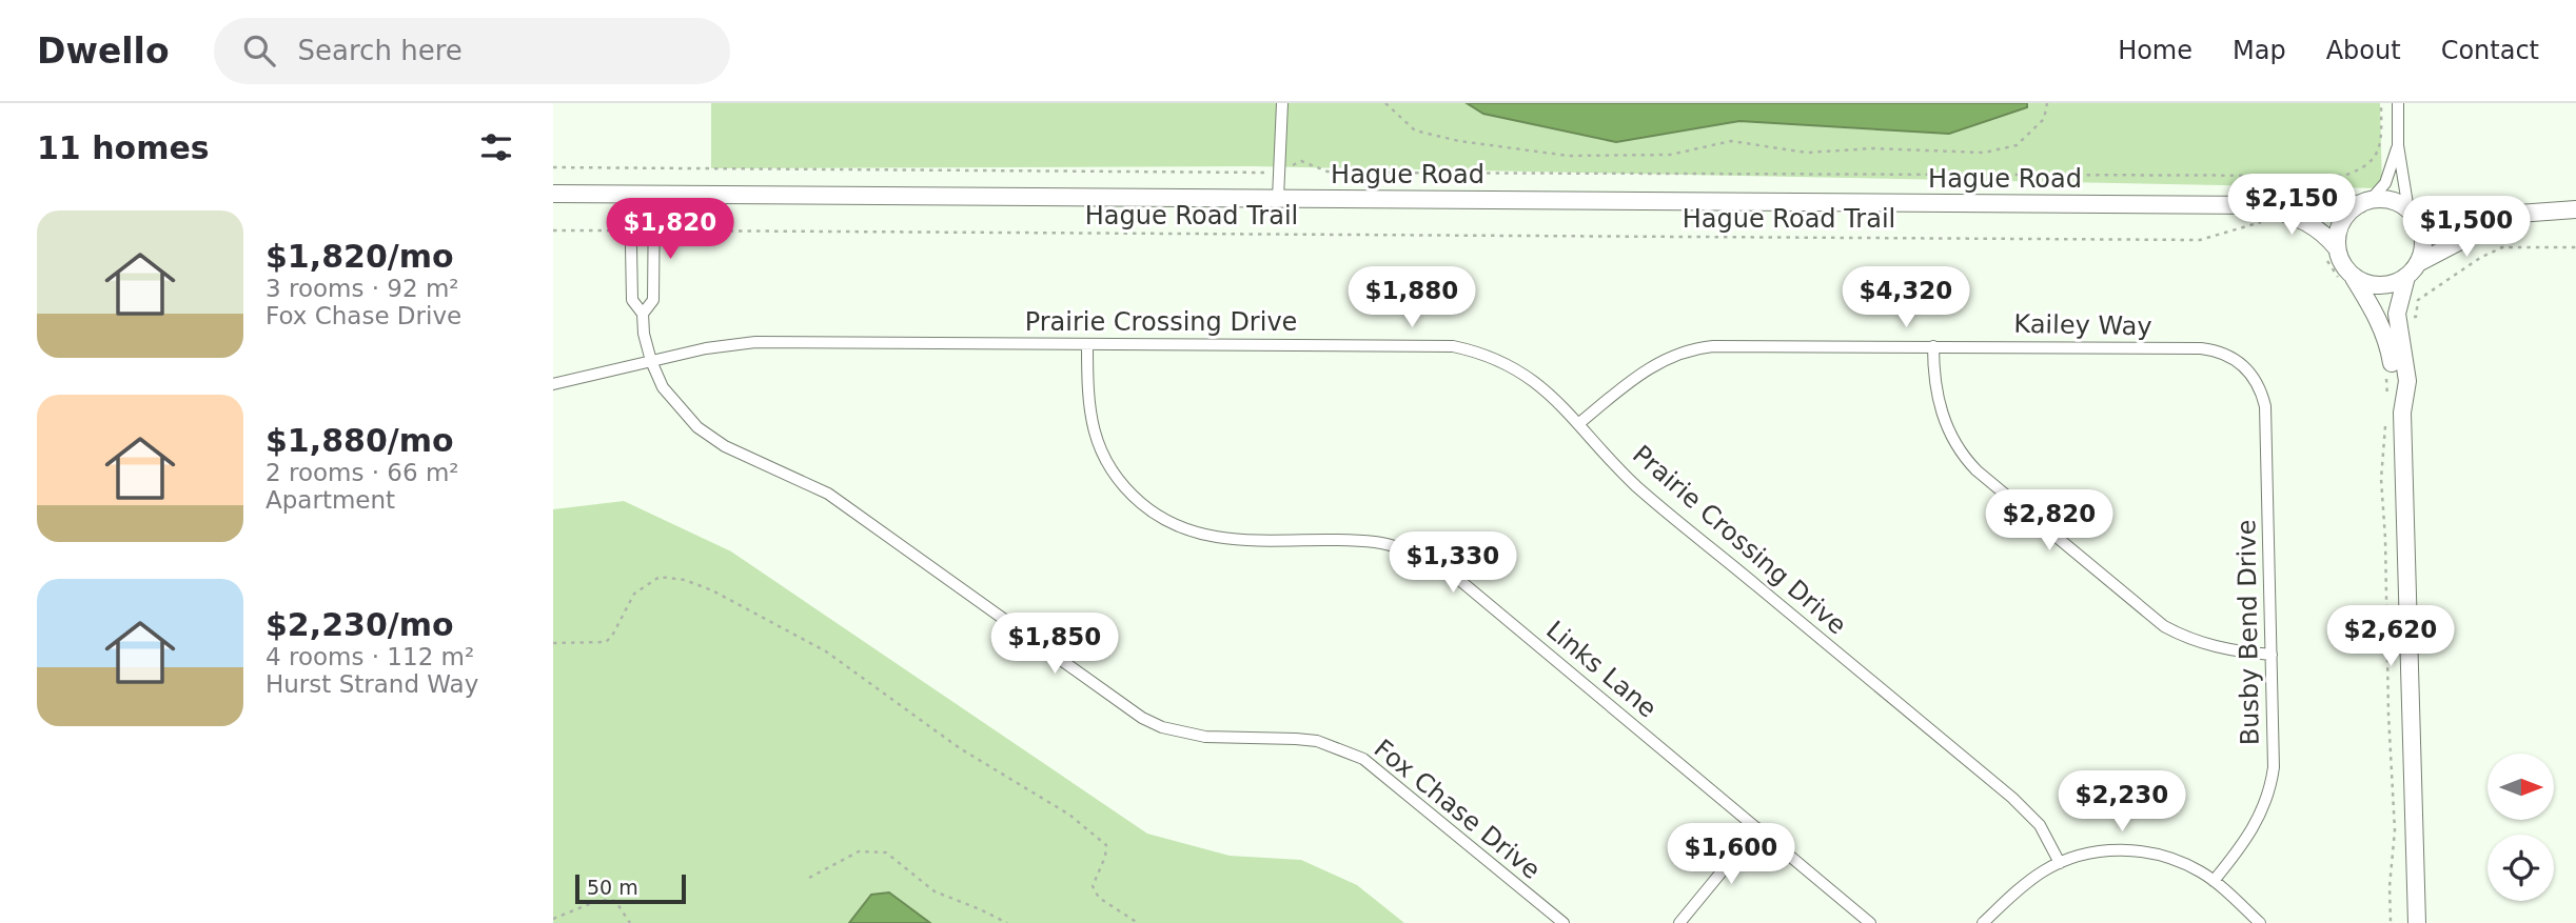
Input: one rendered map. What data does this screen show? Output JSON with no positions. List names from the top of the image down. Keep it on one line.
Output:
{"streets":{"main road":["Hague Road"],"street":["Prairie Crossing Drive","Kailey Way","Busby Bend Drive","Links Lane","Fox Chase Drive"],"path":["Hague Road Trail"]},"crossings":[["Hague Road","Hague Road Trail"],["Hague Road","Fox Chase Drive"],["Hague Road Trail","Fox Chase Drive"],["Prairie Crossing Drive","Kailey Way"],["Prairie Crossing Drive","Links Lane"],["Prairie Crossing Drive","Fox Chase Drive"],["Kailey Way","Busby Bend Drive"]],"scale_bar":"50 m","north":"right","page":{"header":"Dwello","search":"Search here","nav":["Home","Map","About","Contact"],"heading":"11 homes","price":["$2,150","$1,500","$1,820","$1,880","$4,320","$2,820","$1,330","$2,620","$1,850","$2,230","$1,600"],"list":[{"name":"$1,820/mo","note":"3 rooms · 92 m² · Fox Chase Drive"},{"name":"$1,880/mo","note":"2 rooms · 66 m² · Apartment"},{"name":"$2,230/mo","note":"4 rooms · 112 m² · Hurst Strand Way"}],"scale":"50 m"}}
